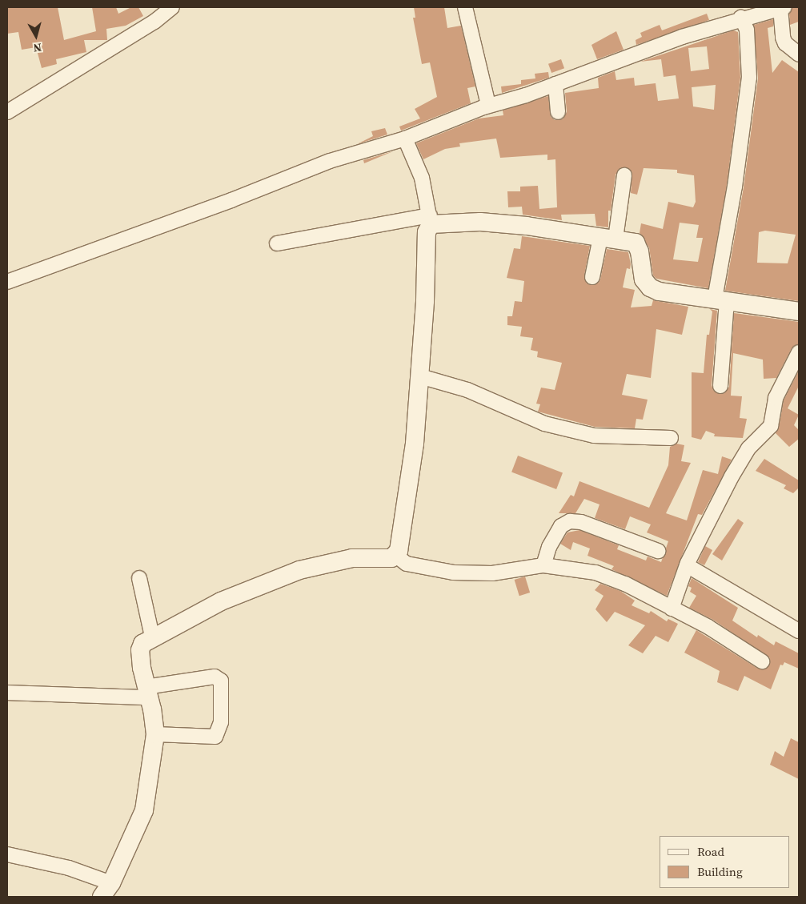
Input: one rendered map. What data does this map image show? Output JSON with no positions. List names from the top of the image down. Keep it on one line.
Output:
{"legend":["Road","Building"],"north":"bottom"}
